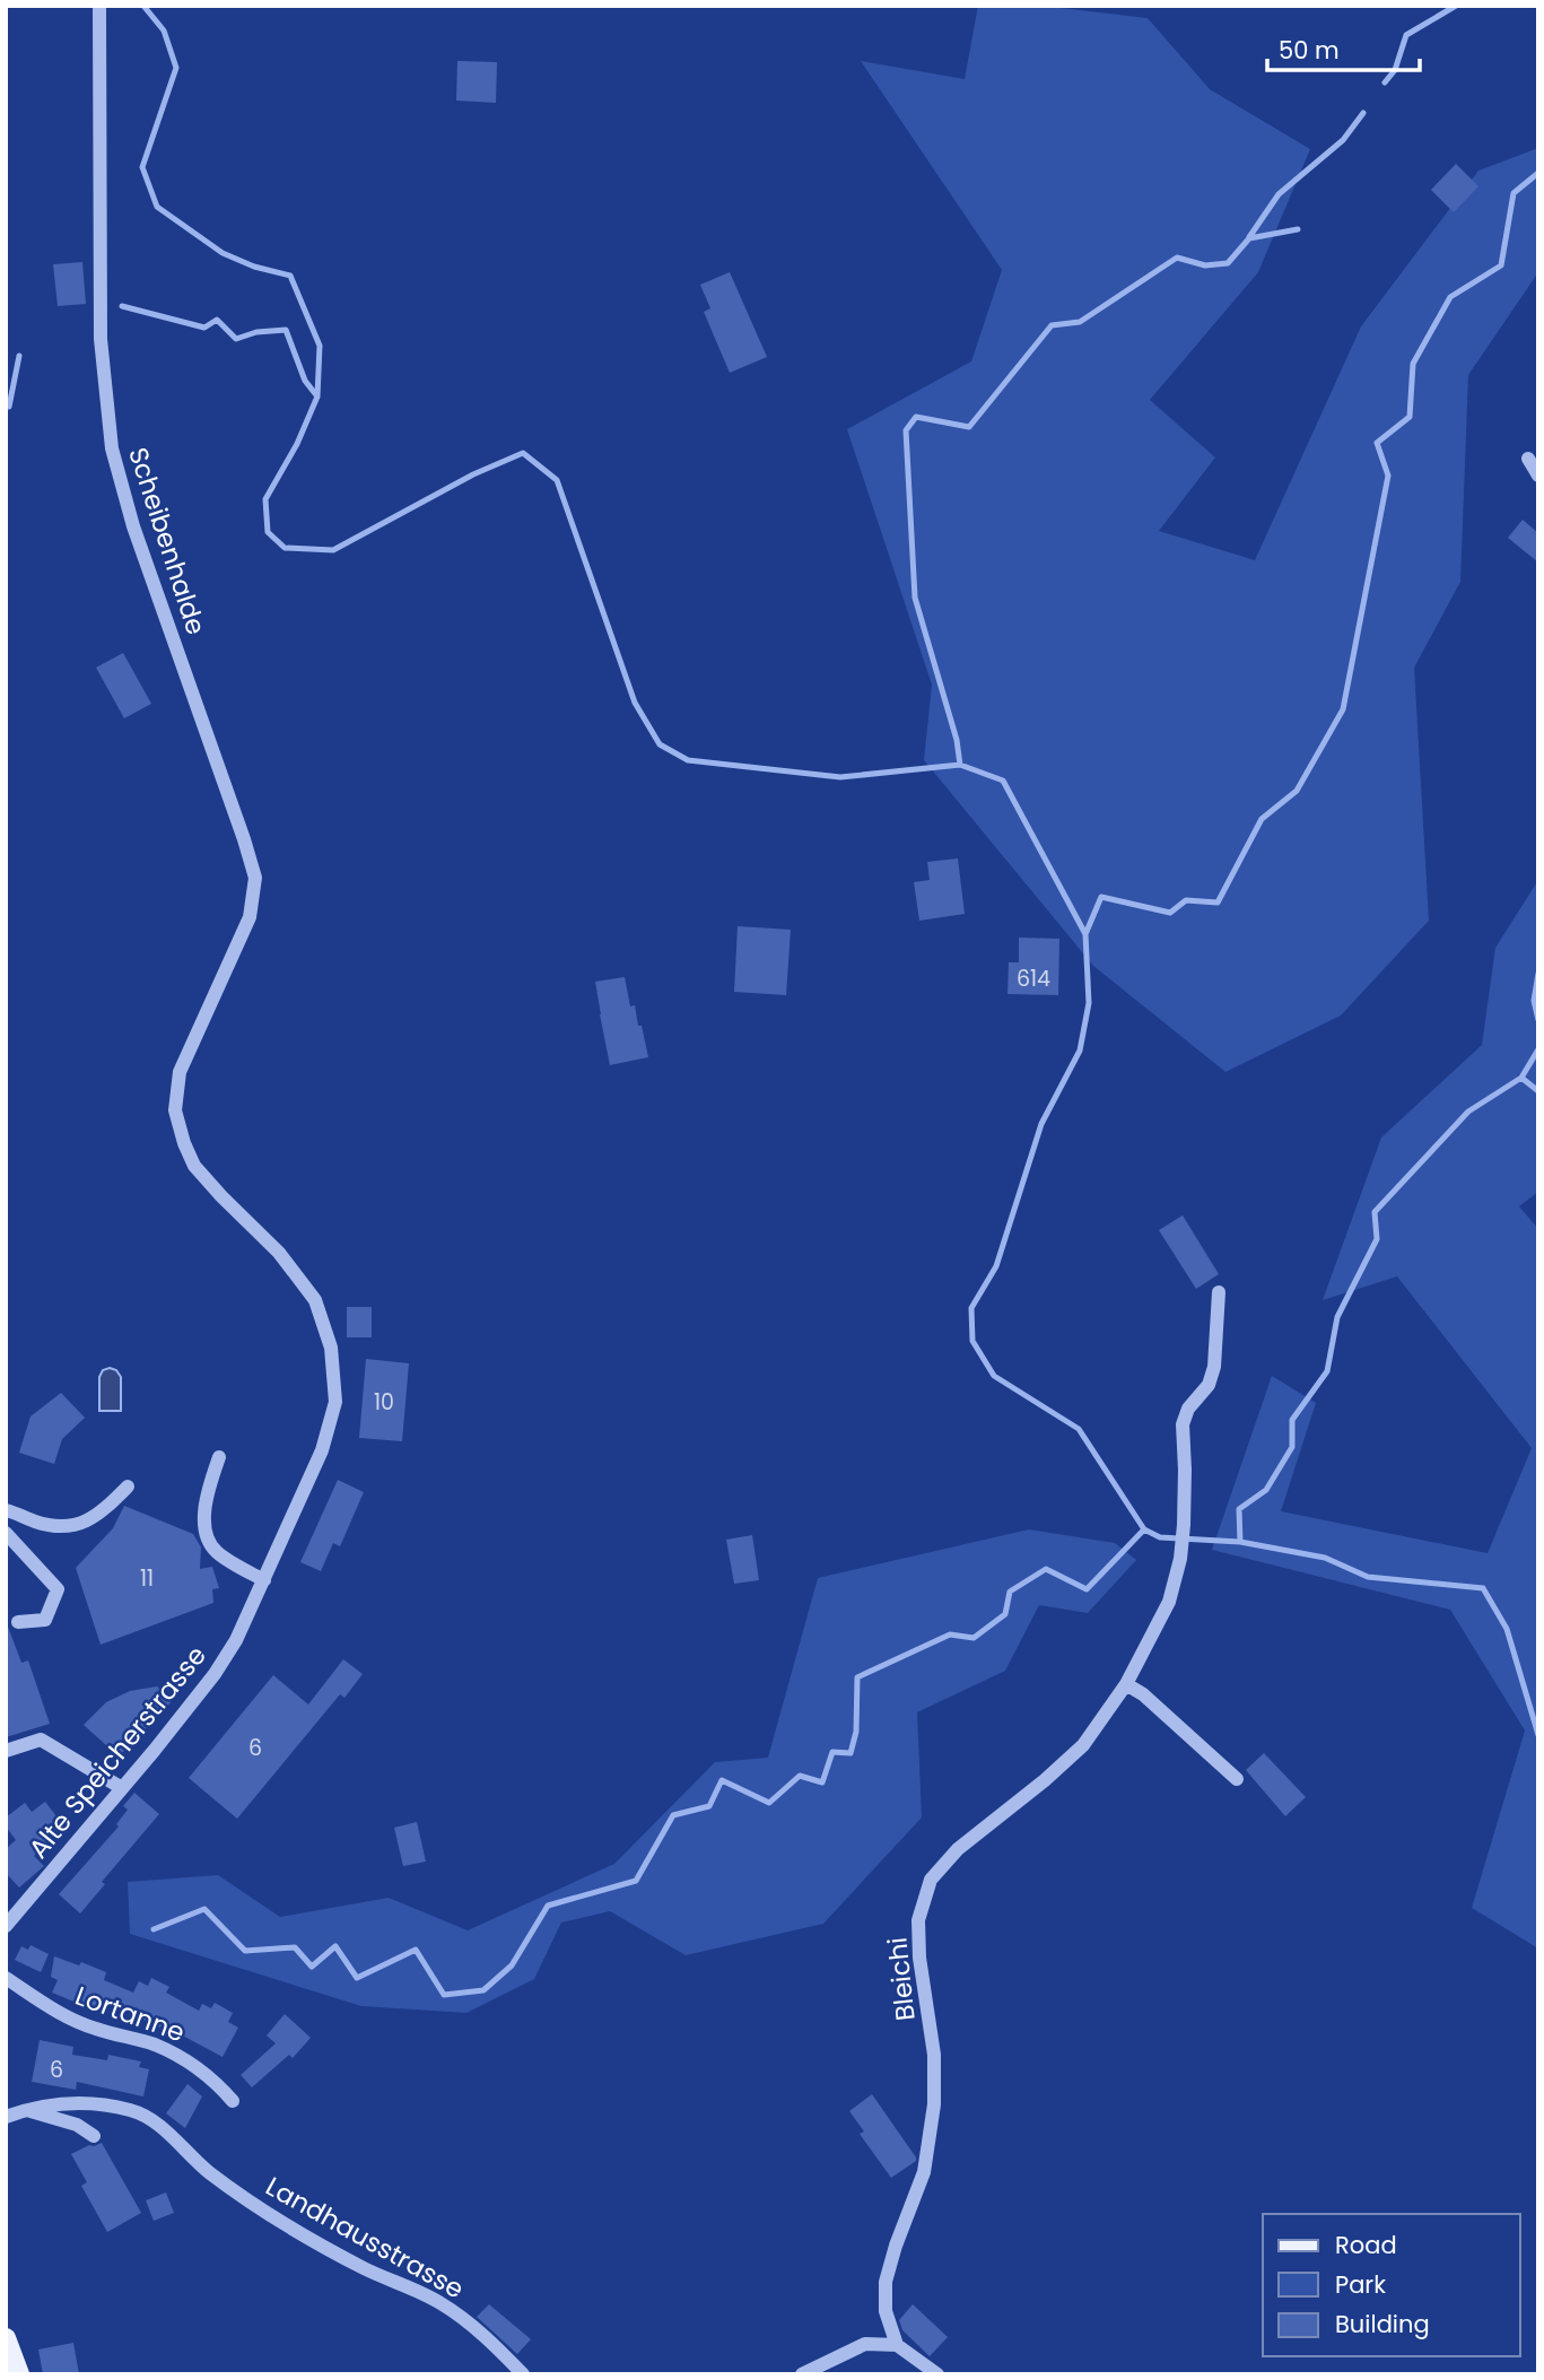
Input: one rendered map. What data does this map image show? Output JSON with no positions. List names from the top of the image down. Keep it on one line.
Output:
{"streets":{"street":["Scheibenhalde","Alte Speicherstrasse","Bleichi","Lortanne","Landhausstrasse"]},"crossings":[["Scheibenhalde","Alte Speicherstrasse"]],"house_numbers":["614","10","11","6","6"],"legend":["Road","Park","Building"],"scale_bar":"50 m"}
